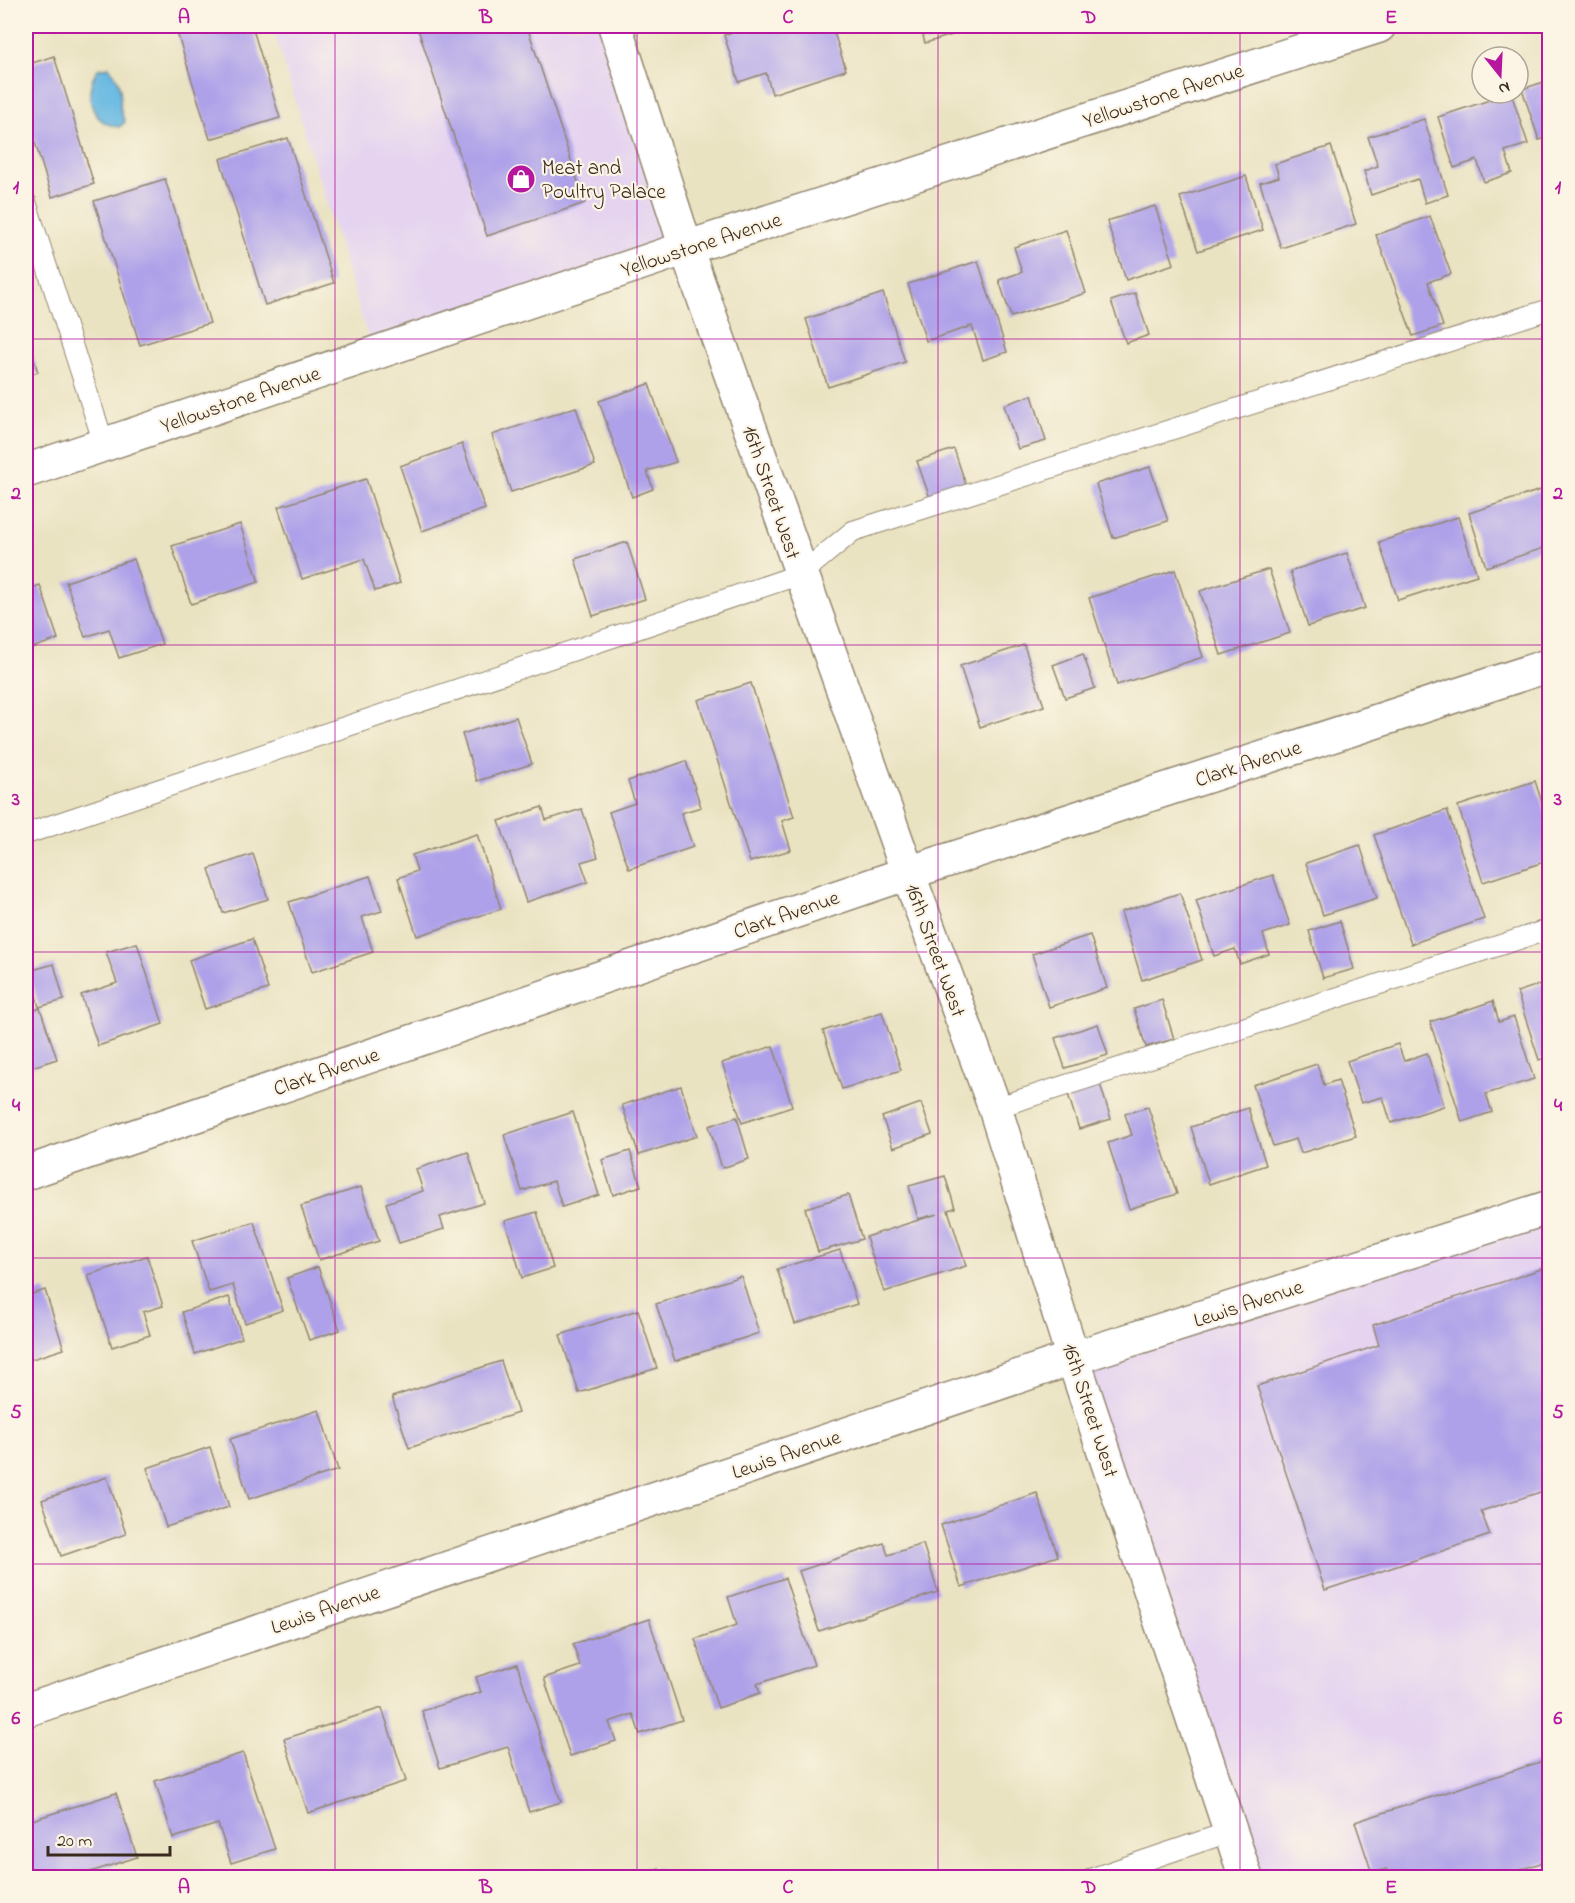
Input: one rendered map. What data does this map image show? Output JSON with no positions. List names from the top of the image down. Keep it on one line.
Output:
{"streets":{"street":["Yellowstone Avenue","16th Street West","Clark Avenue","Lewis Avenue"]},"crossings":[["Yellowstone Avenue","16th Street West"],["16th Street West","Clark Avenue"],["16th Street West","Lewis Avenue"]],"places":{"shop":["Meat and Poultry Palace"]},"scale_bar":"20 m","north":"bottom","grid":{"columns":["A","B","C","D","E"],"rows":["1","2","3","4","5","6"]}}
